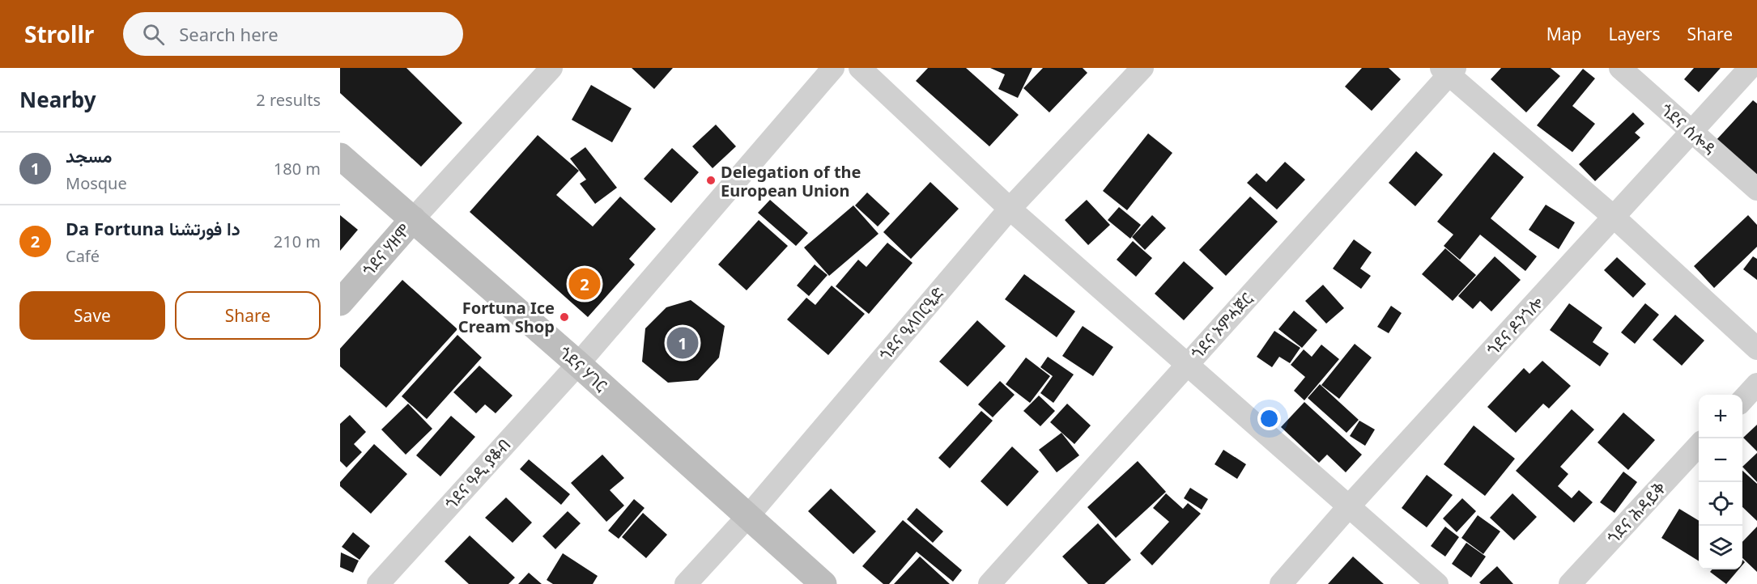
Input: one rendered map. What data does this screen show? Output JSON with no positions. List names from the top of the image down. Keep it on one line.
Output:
{"streets":{"street":["ጎደና ሰሎዳ","ጎደና ሃዘሞ","ጎደና ዒላበርዒድ","ጎደና ኦምሓጀር","ጎደና ዶንጎሎ","ጎደና ሃገር","ጎደና ዓዲ ያቆብ","ጎደና ሕዳይቅ"]},"crossings":[["ጎደና ሰሎዳ","ጎደና ዶንጎሎ"],["ጎደና ሃዘሞ","ጎደና ሃገር"],["ጎደና ዒላበርዒድ","ጎደና ሃገር"],["ጎደና ሃገር","ጎደና ዓዲ ያቆብ"]],"places":["Delegation of the European Union","Fortuna Ice Cream Shop"],"page":{"header":"Strollr","search":"Search here","nav":["Map","Layers","Share"],"heading":["Nearby","2 results"],"list":[{"mark":"1","name":"مسجد","note":"Mosque","value":"180 m"},{"mark":"2","name":"Da Fortuna دا فورتشنا","note":"Café","value":"210 m"}],"pins":["2","1"],"buttons":["Save","Share"],"map_buttons":["+","−"]}}
